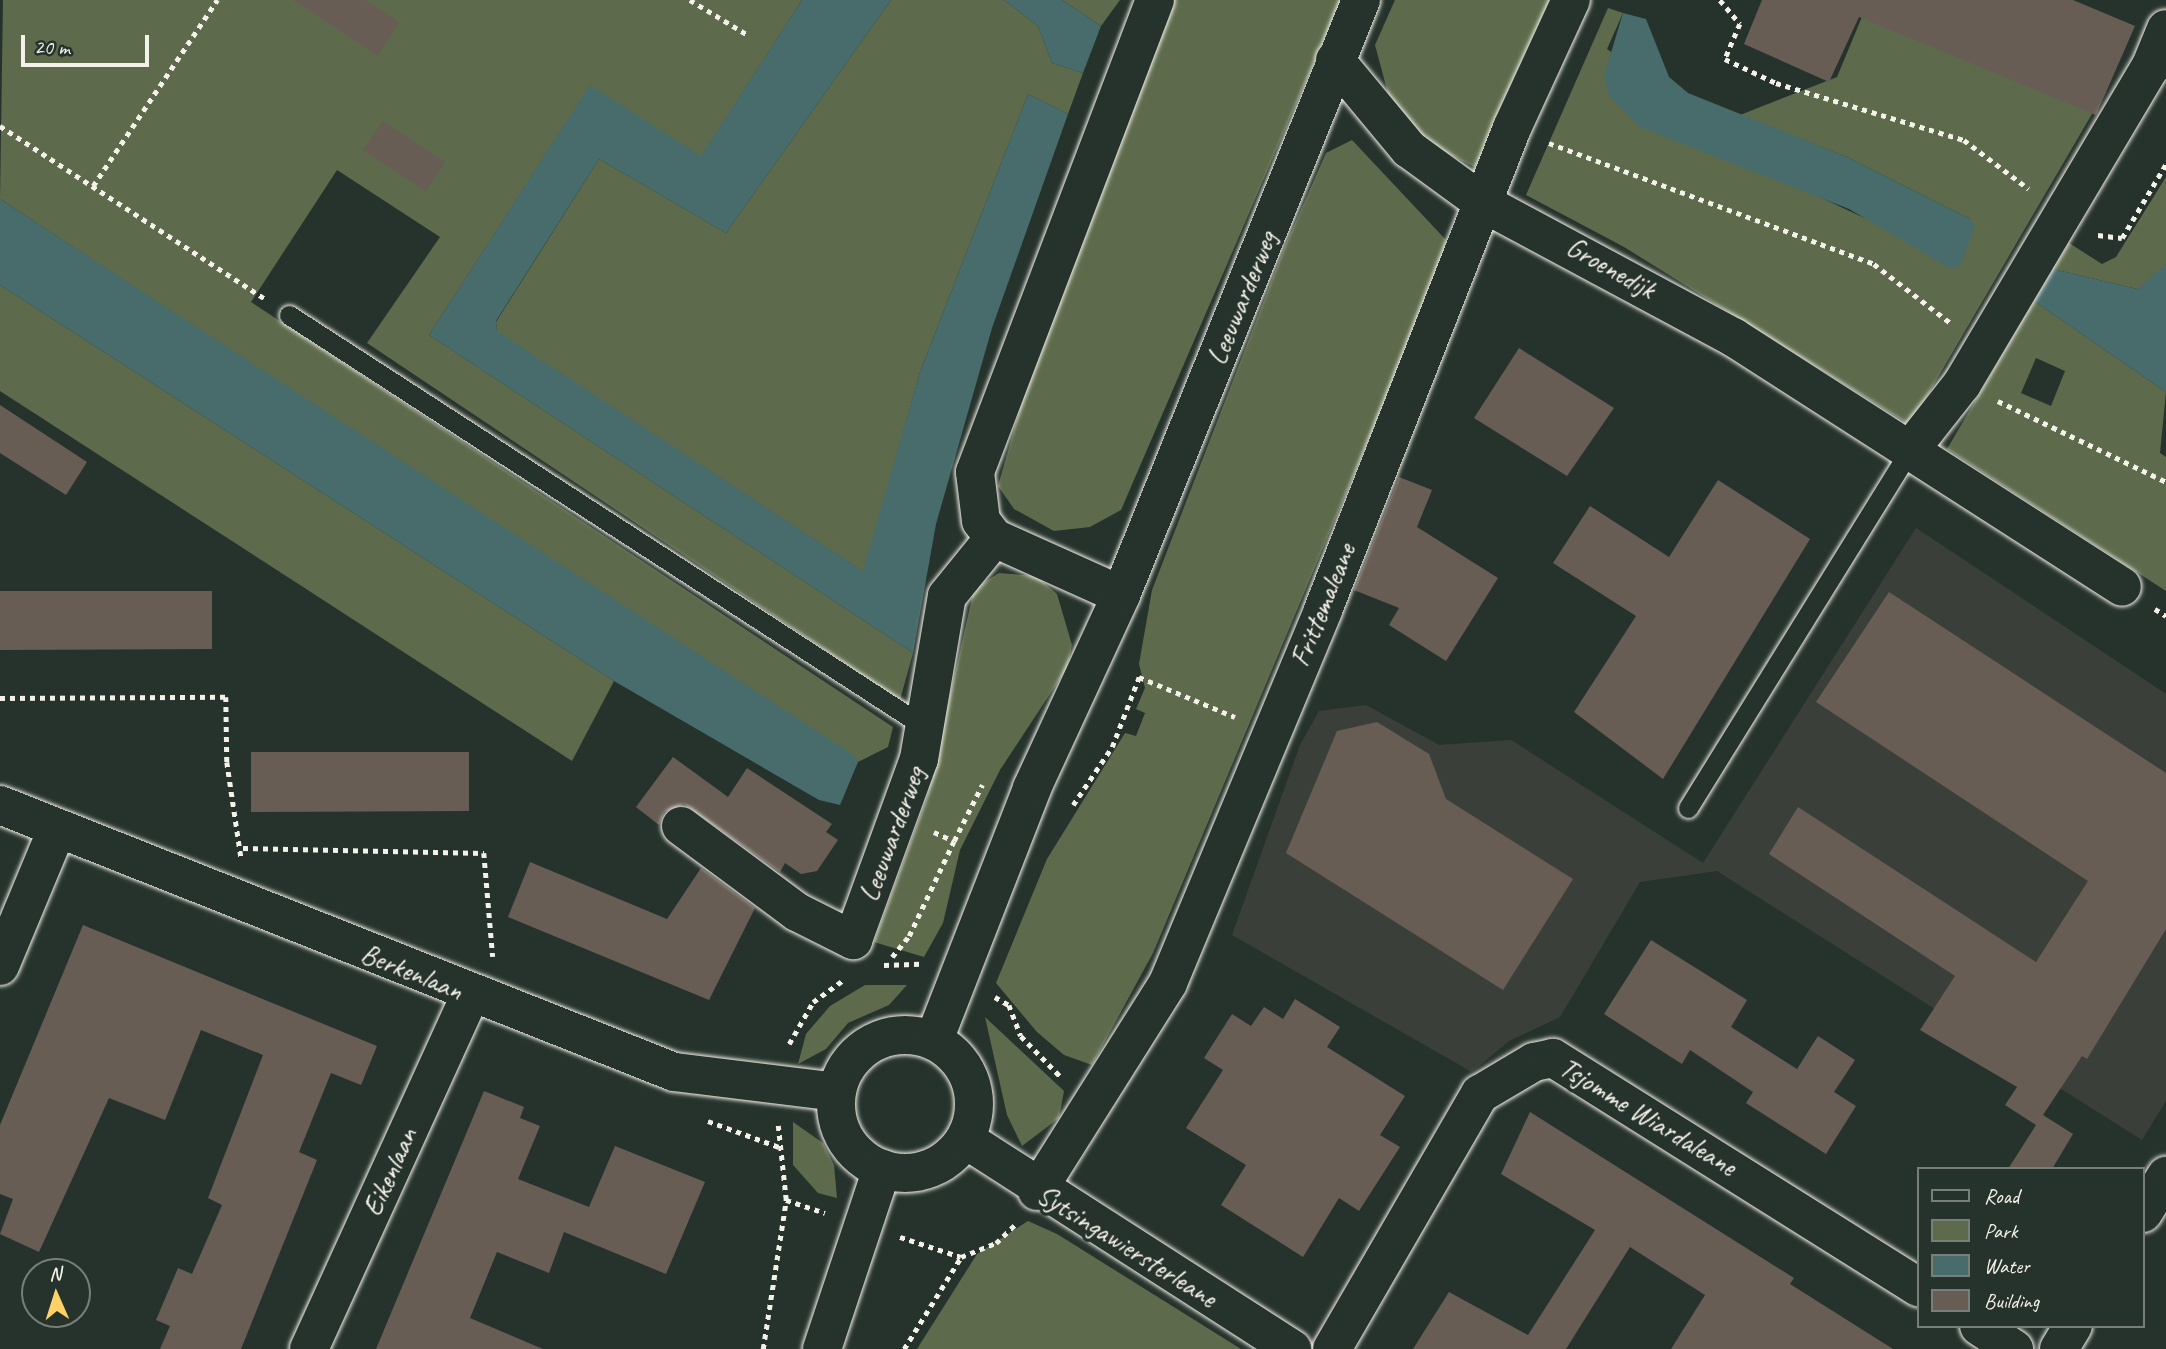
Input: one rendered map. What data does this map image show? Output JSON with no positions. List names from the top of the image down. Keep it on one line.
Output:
{"streets":{"street":["Groenedijk","Leeuwarderweg","Frittemaleane","Berkenlaan","Tsjomme Wiardaleane","Eikenlaan","Sytsingawiersterleane"]},"crossings":[["Groenedijk","Leeuwarderweg"],["Groenedijk","Frittemaleane"],["Leeuwarderweg","Berkenlaan"],["Leeuwarderweg","Sytsingawiersterleane"],["Frittemaleane","Sytsingawiersterleane"],["Berkenlaan","Eikenlaan"],["Berkenlaan","Sytsingawiersterleane"]],"legend":["Road","Park","Water","Building"],"scale_bar":"20 m","north":"top"}
